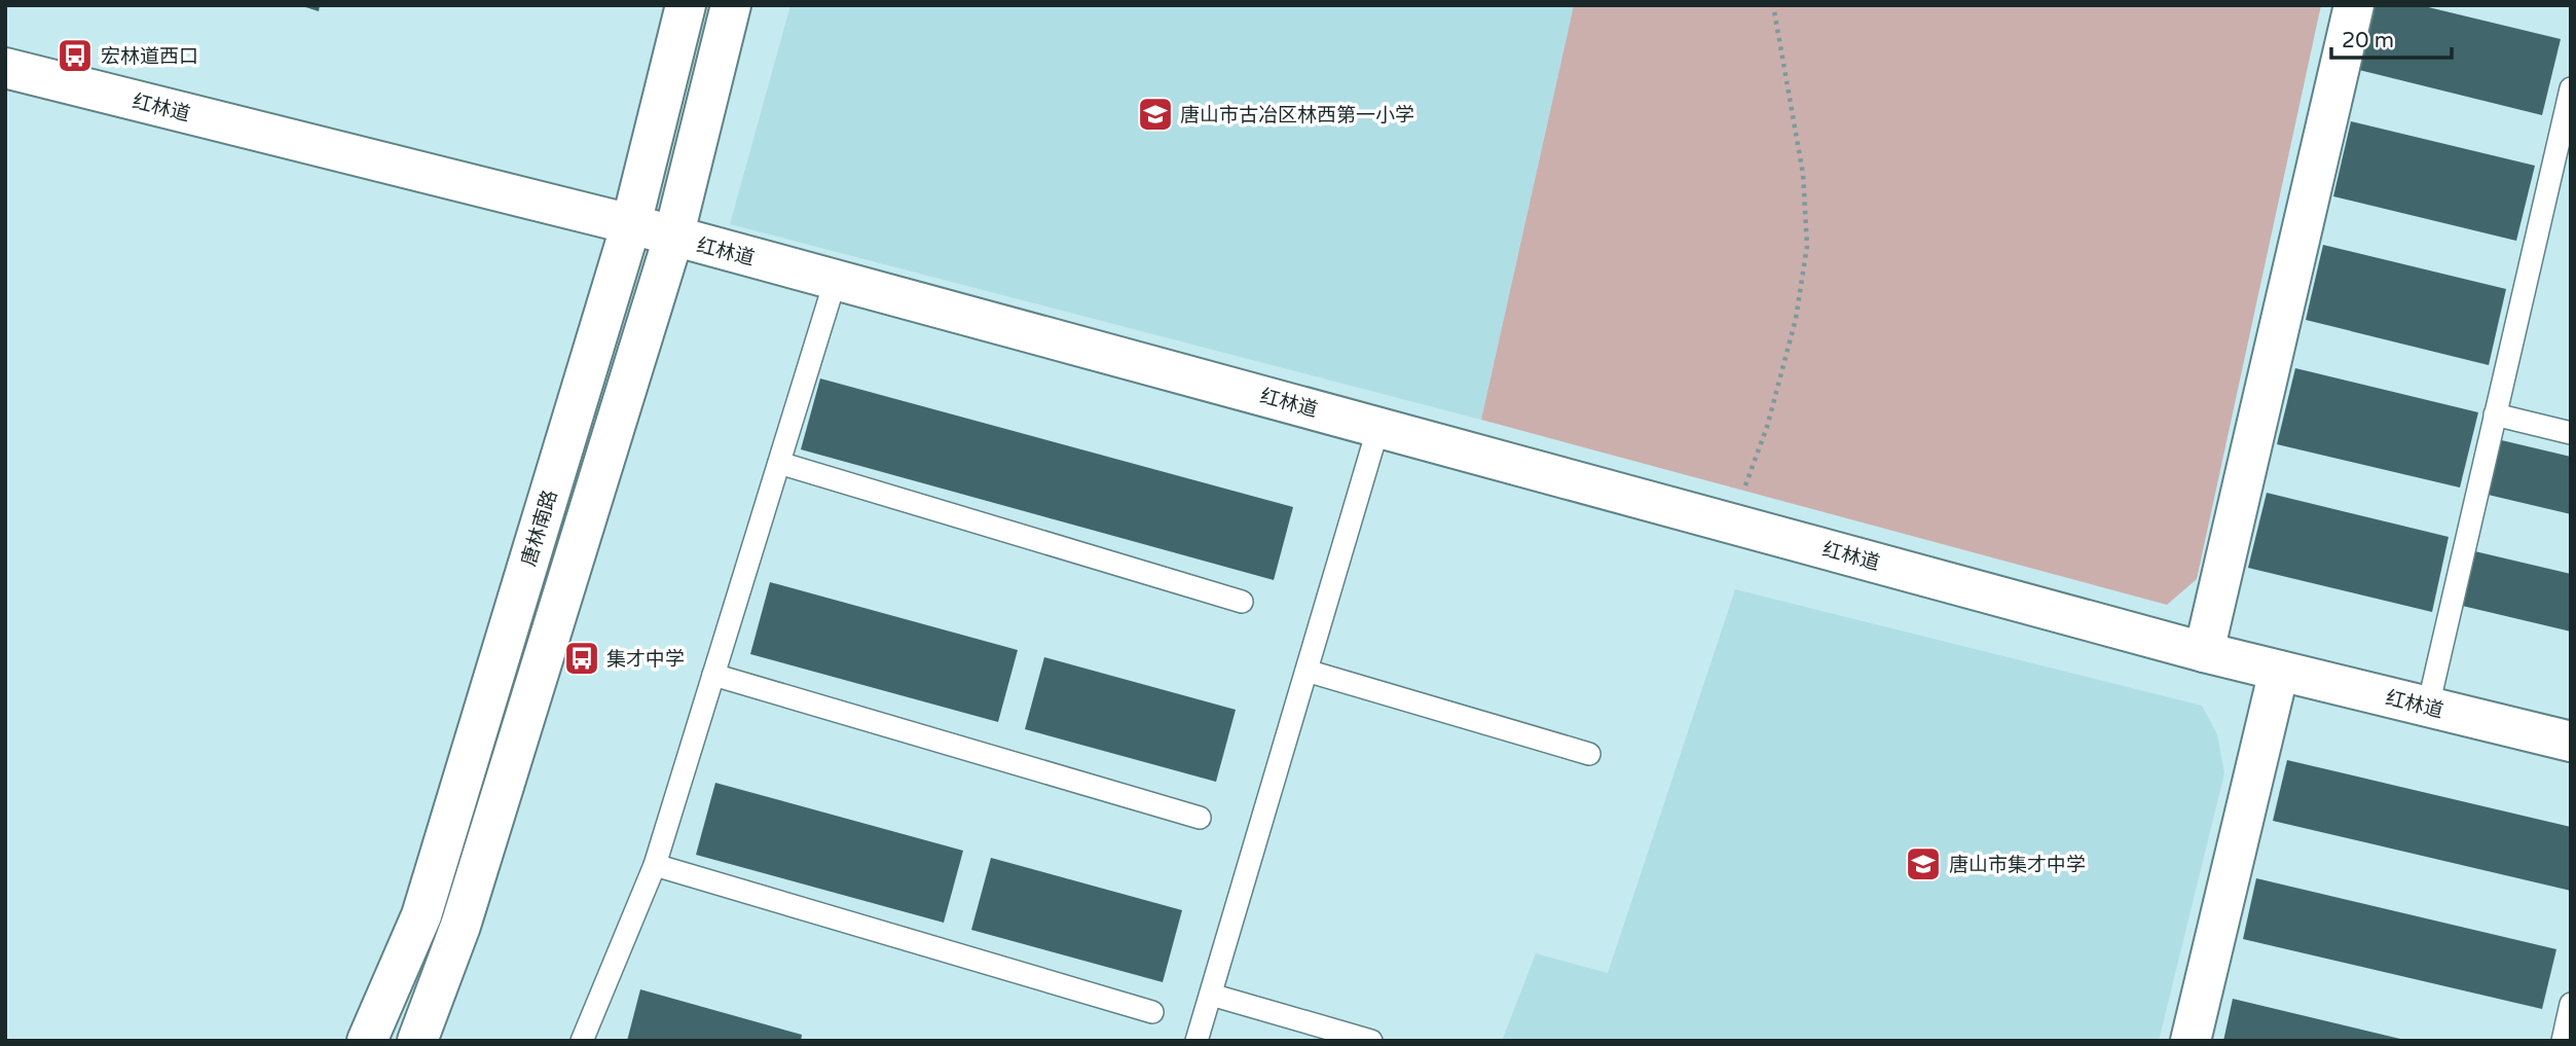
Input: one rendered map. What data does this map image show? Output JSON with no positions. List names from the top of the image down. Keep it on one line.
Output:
{"streets":{"street":["红林道","唐林南路"]},"crossings":[["红林道","唐林南路"]],"places":{"bus stop":["宏林道西口","集才中学"],"school or university":["唐山市古冶区林西第一小学","唐山市集才中学"]},"scale_bar":"20 m"}
